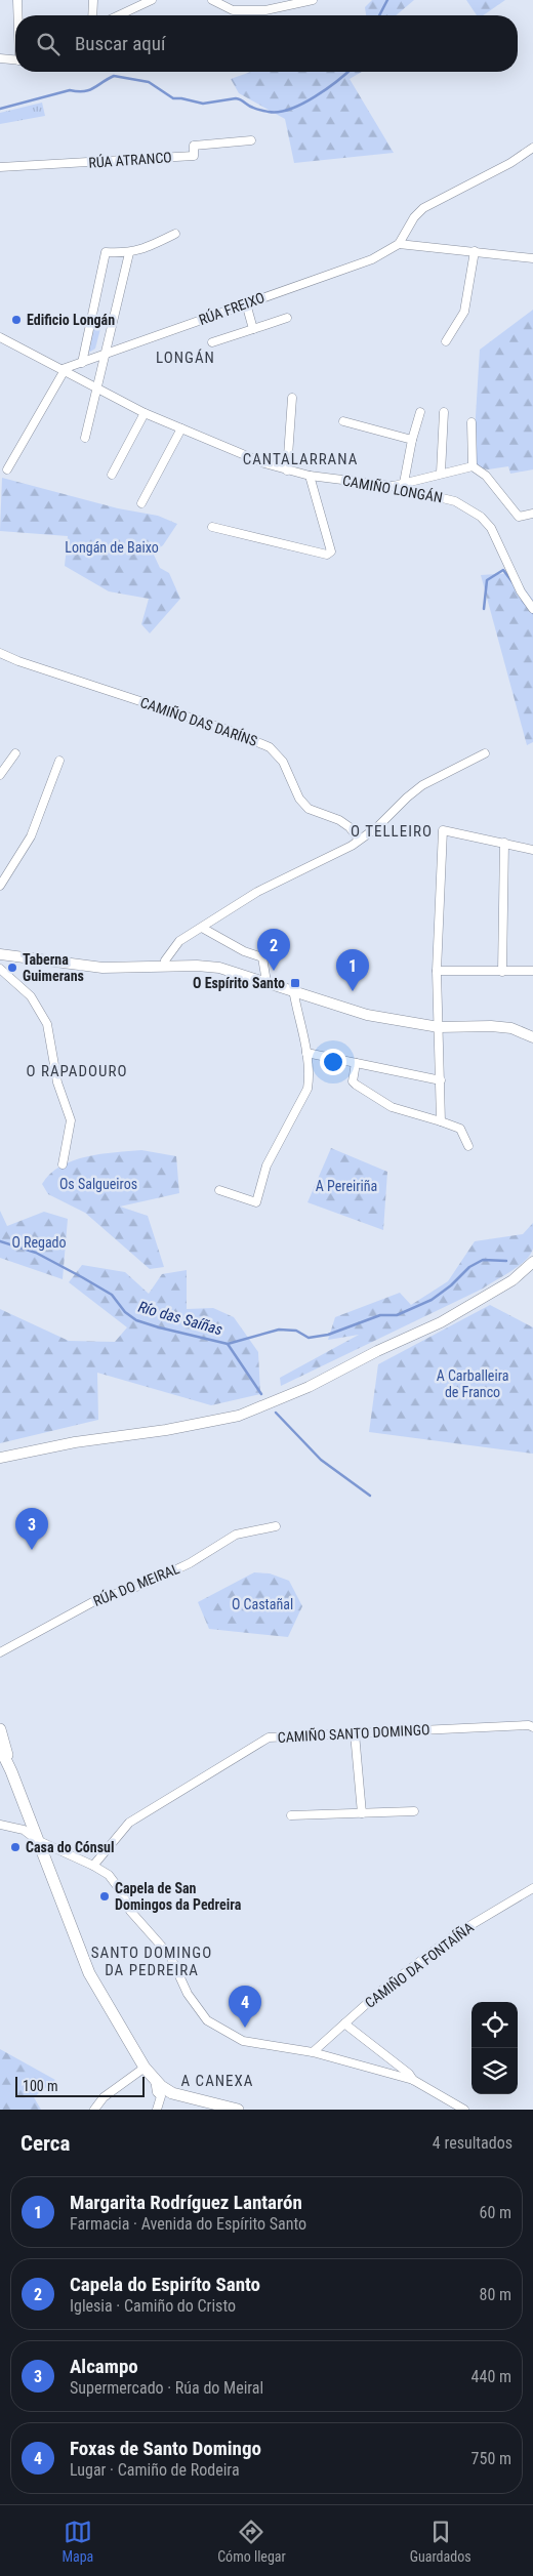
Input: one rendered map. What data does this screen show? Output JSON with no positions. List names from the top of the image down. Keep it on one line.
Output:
{"streets":{"street":["RÚA ATRANCO","RÚA FREIXO","CAMIÑO LONGÁN","CAMIÑO DAS DARÍNS","RÚA DO MEIRAL","CAMIÑO SANTO DOMINGO","CAMIÑO DA FONTAÍÑA"]},"crossings":[["RÚA FREIXO","CAMIÑO LONGÁN"]],"districts":["LONGÁN","CANTALARRANA","O TELLEIRO","O RAPADOURO","SANTO DOMINGO DA PEDREIRA","A CANEXA"],"water":["Río das Saíñas"],"parks":["Longán de Baixo","Os Salgueiros","A Pereiriña","O Regado","A Carballeira de Franco","O Castañal"],"places":{"other":["Edificio Longán","Taberna Guimerans","Casa do Cónsul","Capela de San Domingos da Pedreira"],"transit":["O Espírito Santo"]},"scale_bar":"100 m","page":{"search":"Buscar aquí","pins":["2","1","3","4"],"scale":"100 m","heading":["Cerca","4 resultados"],"list":[{"mark":"1","name":"Margarita Rodríguez Lantarón","note":"Farmacia · Avenida do Espírito Santo","value":"60 m"},{"mark":"2","name":"Capela do Espiríto Santo","note":"Iglesia · Camiño do Cristo","value":"80 m"},{"mark":"3","name":"Alcampo","note":"Supermercado · Rúa do Meiral","value":"440 m"},{"mark":"4","name":"Foxas de Santo Domingo","note":"Lugar · Camiño de Rodeira","value":"750 m"}],"nav":["Mapa","Cómo llegar","Guardados"]}}
